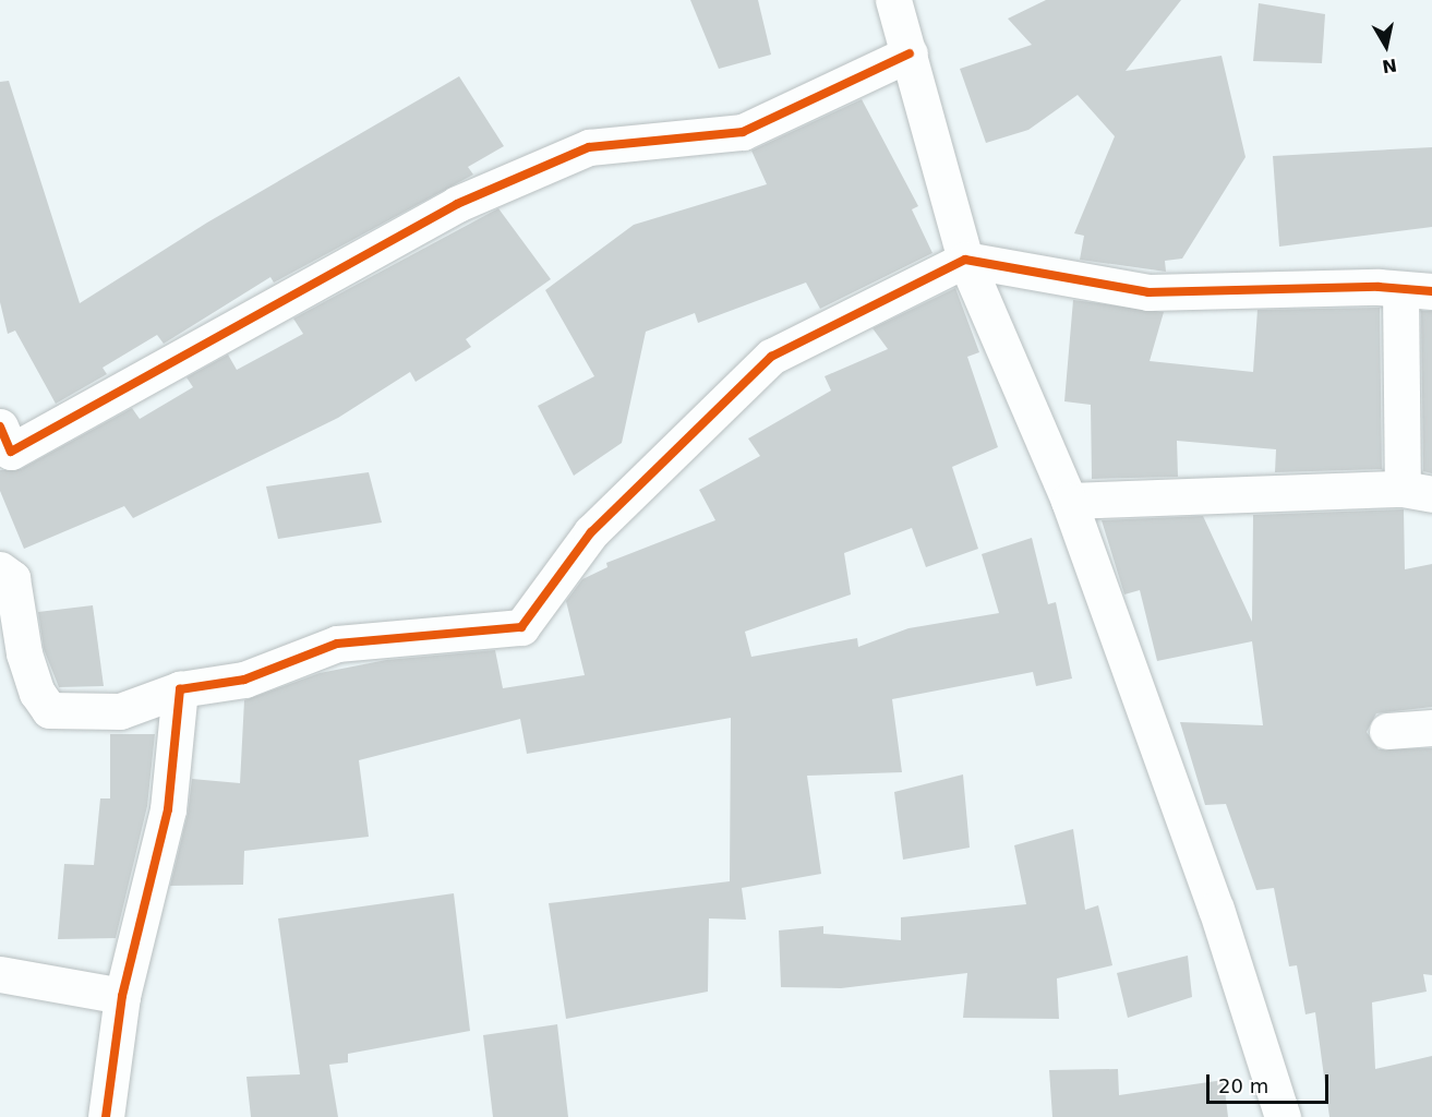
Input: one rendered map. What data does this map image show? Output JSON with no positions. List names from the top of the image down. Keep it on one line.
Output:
{"scale_bar":"20 m","north":"bottom"}
